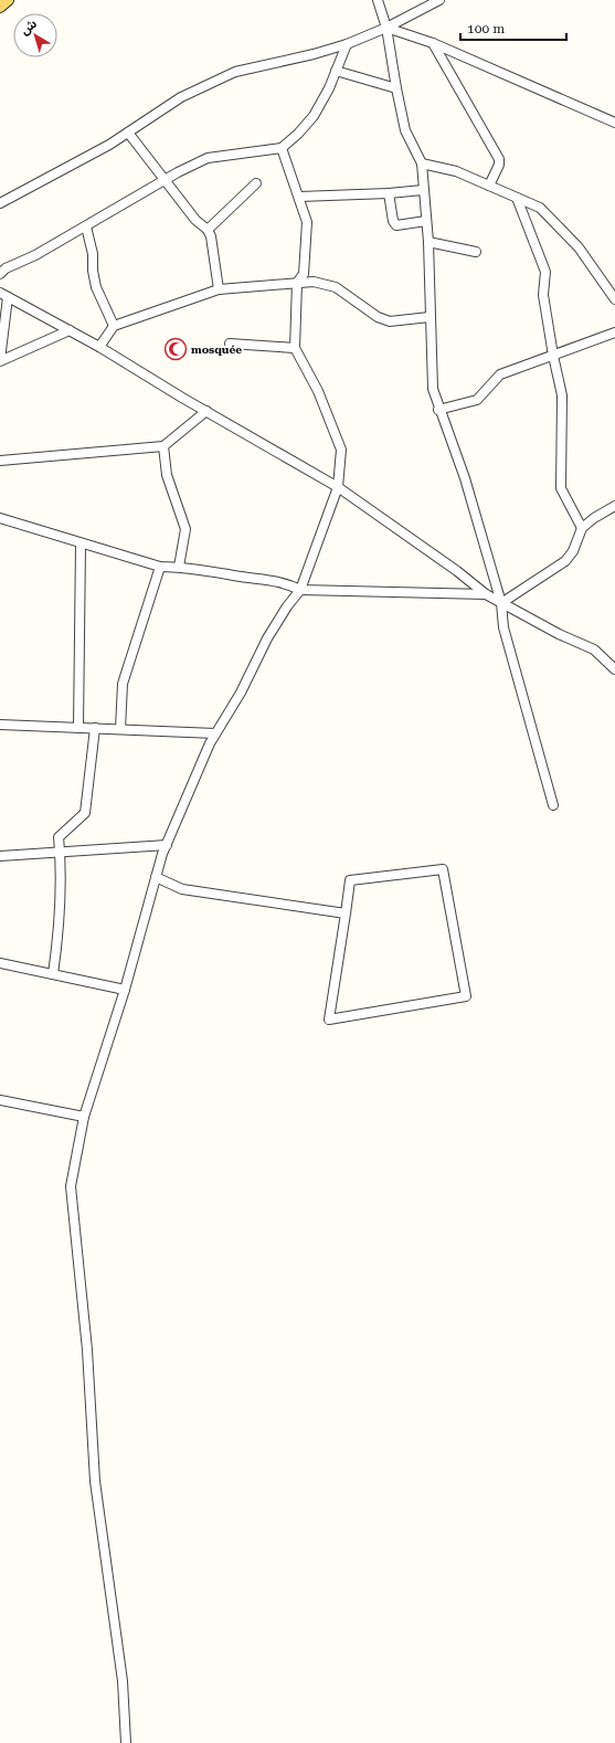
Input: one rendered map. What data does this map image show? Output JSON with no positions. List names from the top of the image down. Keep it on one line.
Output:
{"places":{"mosque":["mosquée"]},"scale_bar":"100 m","north":"top left"}
